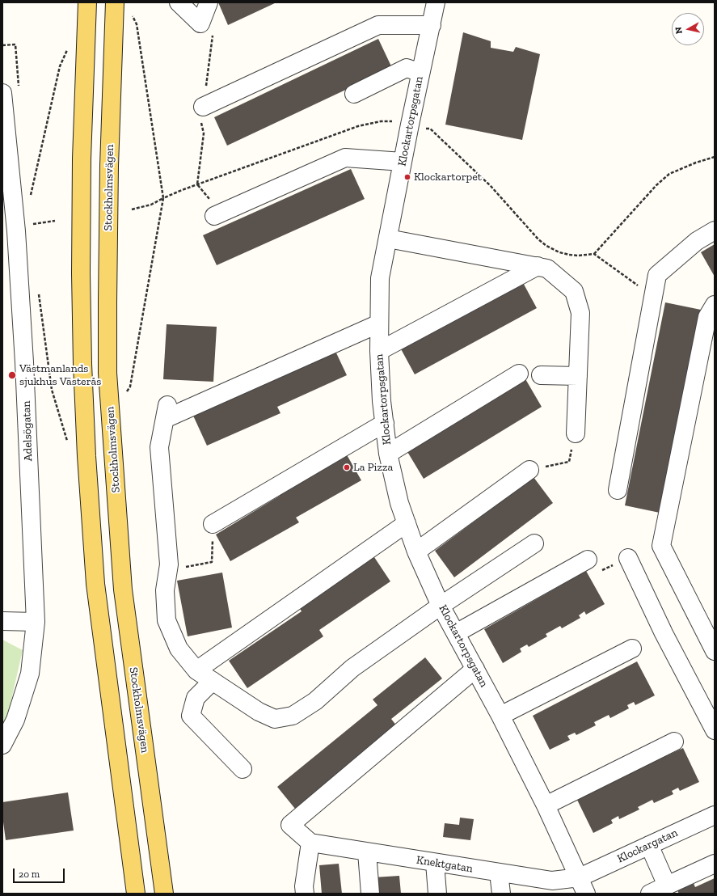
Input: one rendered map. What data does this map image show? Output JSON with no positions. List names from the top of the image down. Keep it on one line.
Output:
{"streets":{"main road":["Stockholmsvägen"],"street":["Klockartorpsgatan","Adelsögatan","Klockargatan","Knektgatan"]},"crossings":[["Klockartorpsgatan","Klockargatan"],["Klockartorpsgatan","Knektgatan"],["Klockargatan","Knektgatan"]],"places":["Klockartorpet","Västmanlands sjukhus Västerås","La Pizza"],"scale_bar":"20 m","north":"left"}
